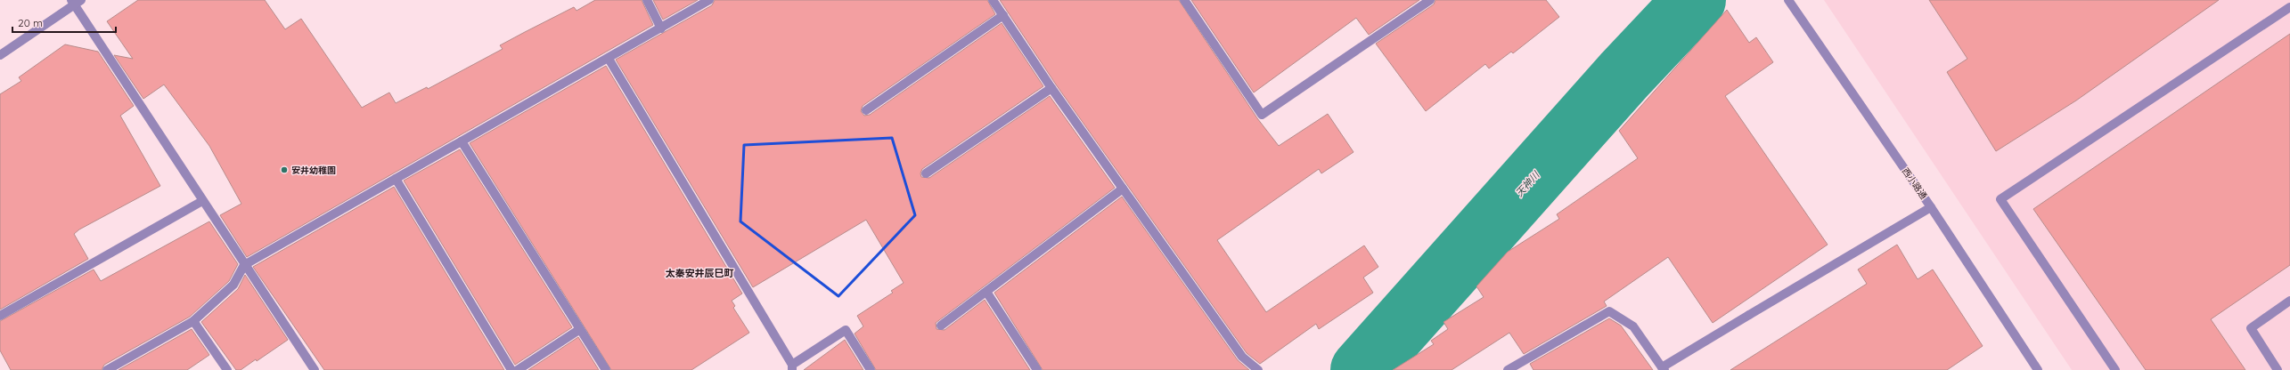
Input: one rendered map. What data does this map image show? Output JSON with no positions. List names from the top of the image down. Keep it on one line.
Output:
{"streets":{"street":["西小路通"]},"districts":["太秦安井辰巳町"],"water":["天神川"],"places":["安井幼稚園"],"scale_bar":"20 m"}
